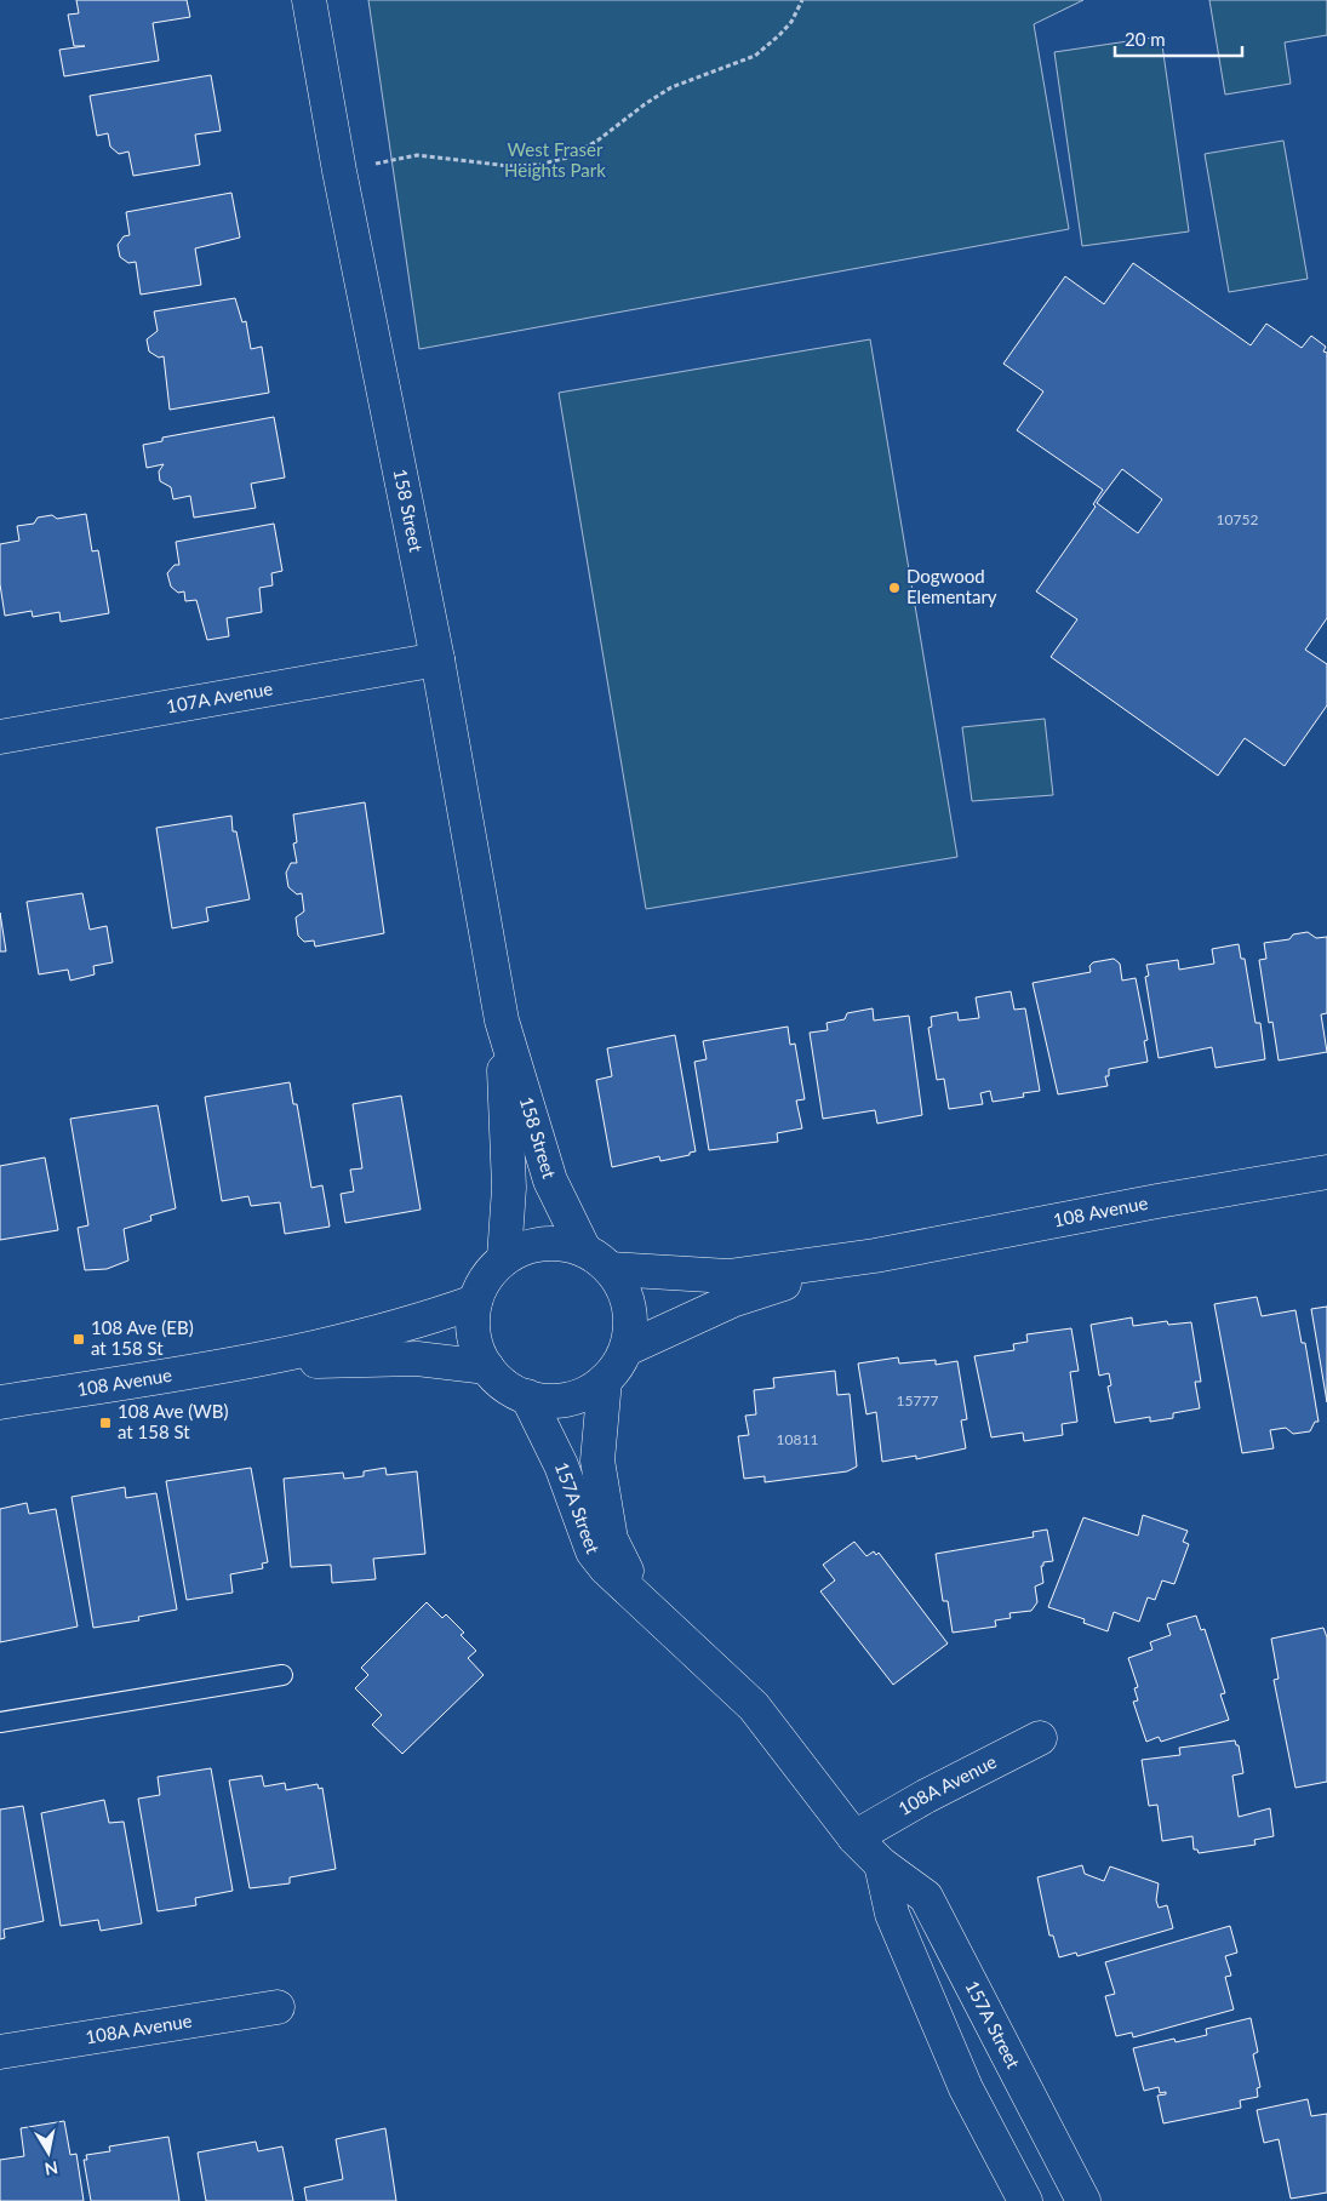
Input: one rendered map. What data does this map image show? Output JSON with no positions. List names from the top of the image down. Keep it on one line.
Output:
{"streets":{"street":["158 Street","107A Avenue","108 Avenue","157A Street","108A Avenue"]},"crossings":[["158 Street","107A Avenue"],["158 Street","108 Avenue"],["158 Street","157A Street"],["108 Avenue","157A Street"],["157A Street","108A Avenue"]],"parks":["West Fraser Heights Park"],"places":{"other":["Dogwood Elementary"],"transit":["108 Ave (EB) at 158 St","108 Ave (WB) at 158 St"]},"house_numbers":["10752","15777","10811"],"scale_bar":"20 m","north":"bottom"}
